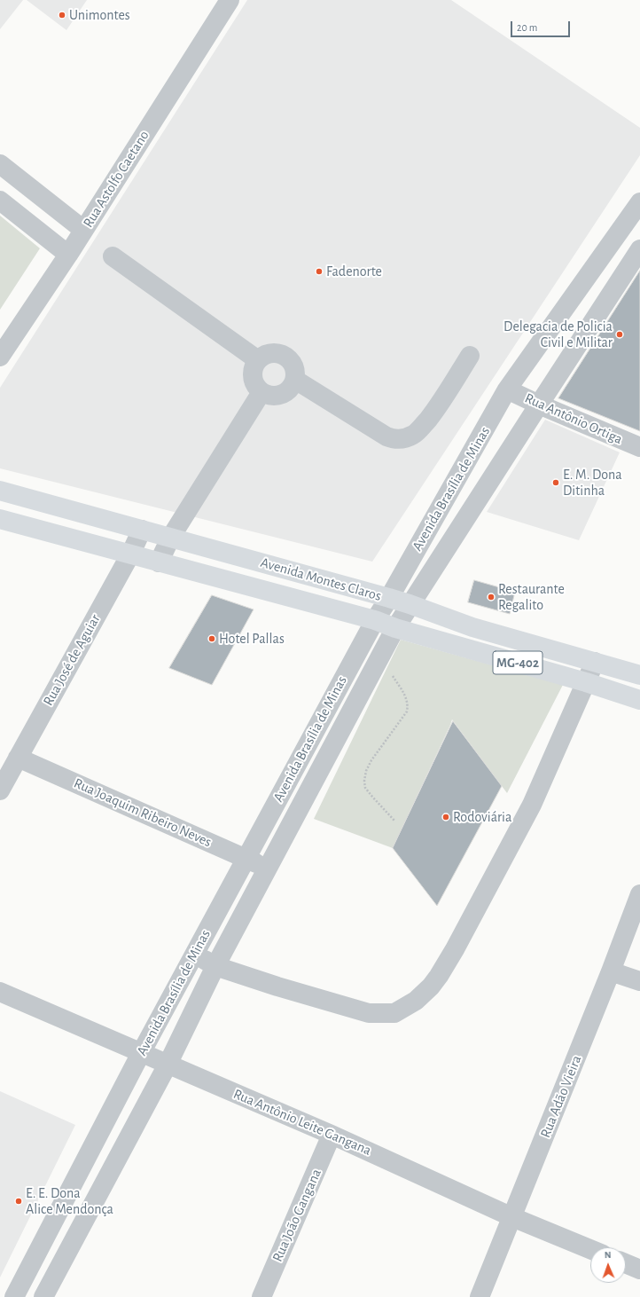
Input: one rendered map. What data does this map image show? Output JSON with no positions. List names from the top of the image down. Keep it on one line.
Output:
{"streets":{"main road":["Avenida Montes Claros","MG-402"],"street":["Rua Astolfo Caetano","Rua Antônio Ortiga","Avenida Brasília de Minas","Rua José de Aguiar","Rua Joaquim Ribeiro Neves","Rua Adão Vieira","Rua Antônio Leite Gangana","Rua João Gangana"]},"crossings":[["Rua Antônio Ortiga","Avenida Brasília de Minas"],["Avenida Brasília de Minas","Avenida Montes Claros"],["Avenida Brasília de Minas","Rua Joaquim Ribeiro Neves"],["Avenida Brasília de Minas","Rua Antônio Leite Gangana"],["Avenida Montes Claros","Rua José de Aguiar"],["Rua José de Aguiar","Rua Joaquim Ribeiro Neves"],["Rua Adão Vieira","Rua Antônio Leite Gangana"],["Rua Antônio Leite Gangana","Rua João Gangana"]],"places":["Unimontes","Fadenorte","Delegacia de Policia Civil e Militar","E. M. Dona Ditinha","Restaurante Regalito","Hotel Pallas","Rodoviária","E. E. Dona Alice Mendonça"],"scale_bar":"20 m","north":"top"}
